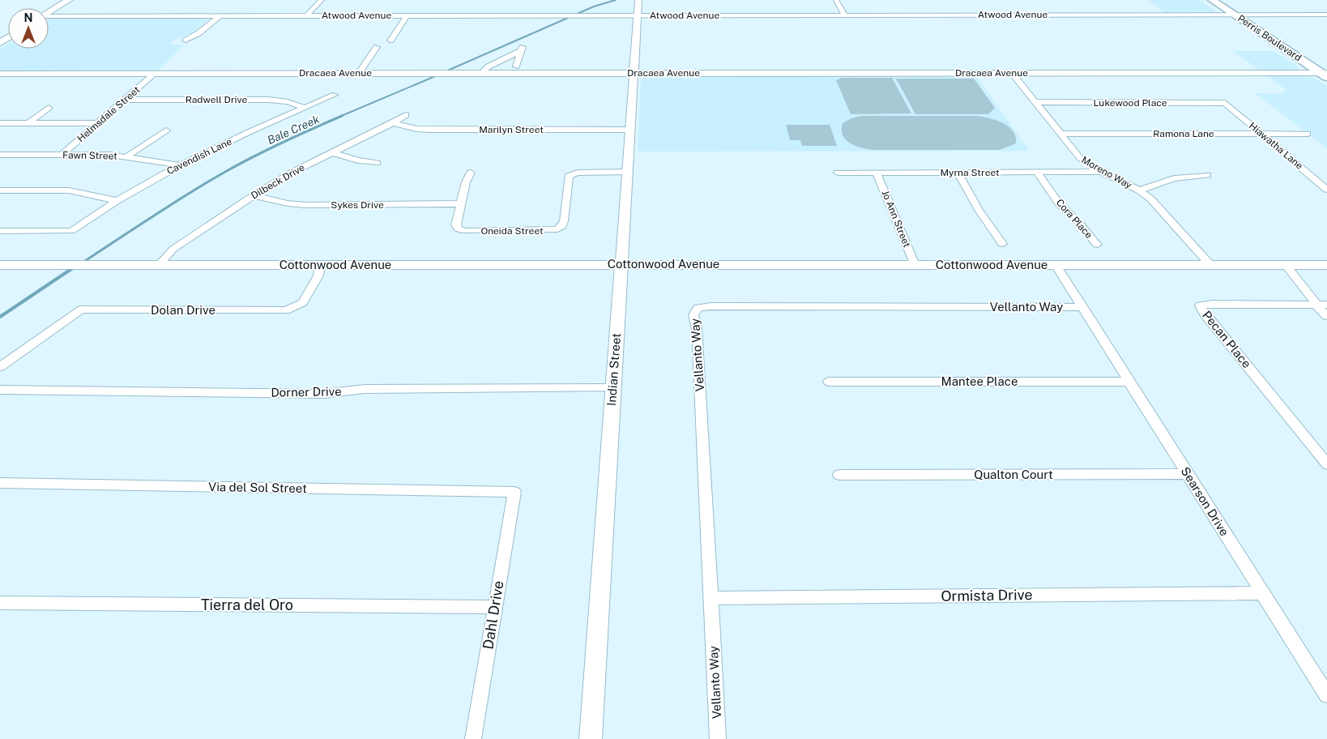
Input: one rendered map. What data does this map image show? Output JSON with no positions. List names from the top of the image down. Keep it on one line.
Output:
{"streets":{"main road":["Perris Boulevard","Indian Street"],"street":["Atwood Avenue","Dracaea Avenue","Radwell Drive","Lukewood Place","Helmsdale Street","Marilyn Street","Ramona Lane","Hiawatha Lane","Fawn Street","Cavendish Lane","Myrna Street","Moreno Way","Dilbeck Drive","Sykes Drive","Jo Ann Street","Cora Place","Oneida Street","Cottonwood Avenue","Vellanto Way","Dolan Drive","Pecan Place","Mantee Place","Dorner Drive","Qualton Court","Via del Sol Street","Searson Drive","Ormista Drive","Tierra del Oro","Dahl Drive"]},"crossings":[["Atwood Avenue","Perris Boulevard"],["Atwood Avenue","Indian Street"],["Perris Boulevard","Dracaea Avenue"],["Dracaea Avenue","Helmsdale Street"],["Dracaea Avenue","Moreno Way"],["Dracaea Avenue","Indian Street"],["Radwell Drive","Helmsdale Street"],["Radwell Drive","Cavendish Lane"],["Lukewood Place","Hiawatha Lane"],["Lukewood Place","Moreno Way"],["Helmsdale Street","Fawn Street"],["Marilyn Street","Dilbeck Drive"],["Marilyn Street","Indian Street"],["Ramona Lane","Hiawatha Lane"],["Ramona Lane","Moreno Way"],["Fawn Street","Cavendish Lane"],["Myrna Street","Moreno Way"],["Myrna Street","Jo Ann Street"],["Myrna Street","Cora Place"],["Moreno Way","Cottonwood Avenue"],["Dilbeck Drive","Sykes Drive"],["Dilbeck Drive","Cottonwood Avenue"],["Sykes Drive","Oneida Street"],["Jo Ann Street","Cottonwood Avenue"],["Oneida Street","Indian Street"],["Cottonwood Avenue","Dolan Drive"],["Cottonwood Avenue","Indian Street"],["Cottonwood Avenue","Searson Drive"],["Vellanto Way","Searson Drive"],["Vellanto Way","Ormista Drive"],["Indian Street","Dorner Drive"],["Mantee Place","Searson Drive"],["Qualton Court","Searson Drive"],["Via del Sol Street","Dahl Drive"],["Searson Drive","Ormista Drive"],["Tierra del Oro","Dahl Drive"]],"water":["Bale Creek"],"north":"top"}
